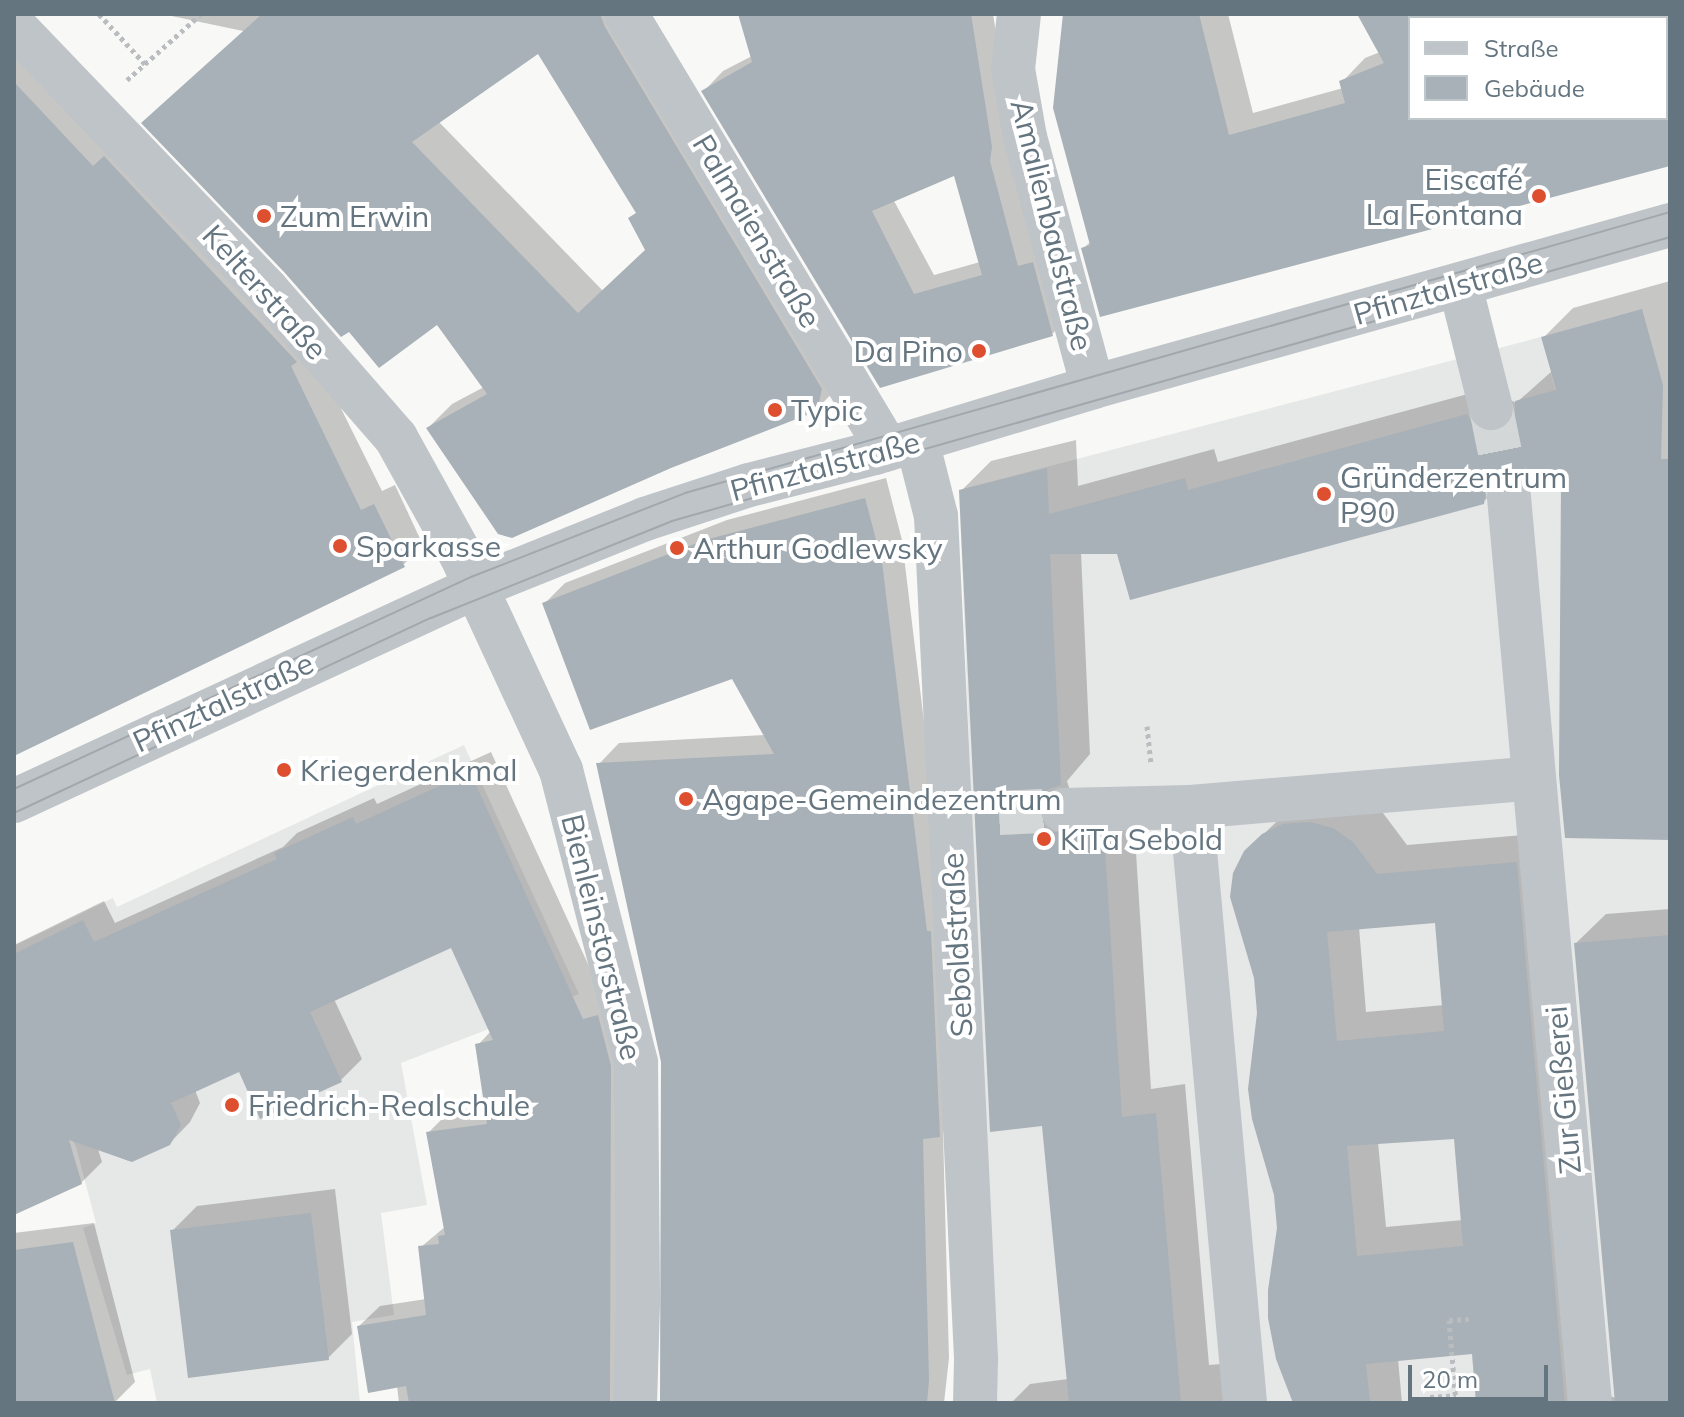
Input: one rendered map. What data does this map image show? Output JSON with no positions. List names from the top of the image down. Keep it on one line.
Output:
{"streets":{"street":["Amalienbadstraße","Palmaienstraße","Pfinztalstraße","Kelterstraße","Bienleinstorstraße","Seboldstraße","Zur Gießerei"]},"crossings":[["Amalienbadstraße","Pfinztalstraße"],["Palmaienstraße","Pfinztalstraße"],["Palmaienstraße","Seboldstraße"],["Pfinztalstraße","Kelterstraße"],["Pfinztalstraße","Bienleinstorstraße"],["Pfinztalstraße","Seboldstraße"],["Kelterstraße","Bienleinstorstraße"]],"places":["Eiscafé La Fontana","Zum Erwin","Da Pino","Typic","Gründerzentrum P90","Sparkasse","Arthur Godlewsky","Kriegerdenkmal","Agape-Gemeindezentrum","KiTa Sebold","Friedrich-Realschule"],"legend":["Straße","Gebäude"],"scale_bar":"20 m"}
